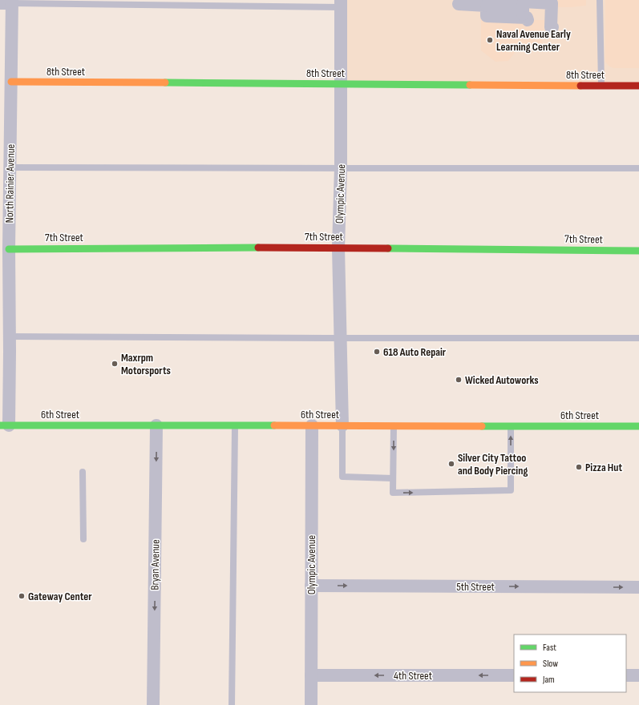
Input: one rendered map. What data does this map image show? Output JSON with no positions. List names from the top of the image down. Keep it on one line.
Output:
{"streets":{"street":["8th Street","North Rainier Avenue","Olympic Avenue","7th Street","6th Street","Bryan Avenue","5th Street","4th Street"]},"crossings":[["8th Street","North Rainier Avenue"],["8th Street","Olympic Avenue"],["North Rainier Avenue","7th Street"],["North Rainier Avenue","6th Street"],["Olympic Avenue","7th Street"],["Olympic Avenue","6th Street"],["Olympic Avenue","5th Street"],["Olympic Avenue","4th Street"],["6th Street","Bryan Avenue"]],"one_way":["Bryan Avenue","5th Street","4th Street"],"places":["Naval Avenue Early Learning Center","618 Auto Repair","Maxrpm Motorsports","Wicked Autoworks","Silver City Tattoo and Body Piercing","Pizza Hut","Gateway Center"],"legend":["Fast","Slow","Jam"]}
